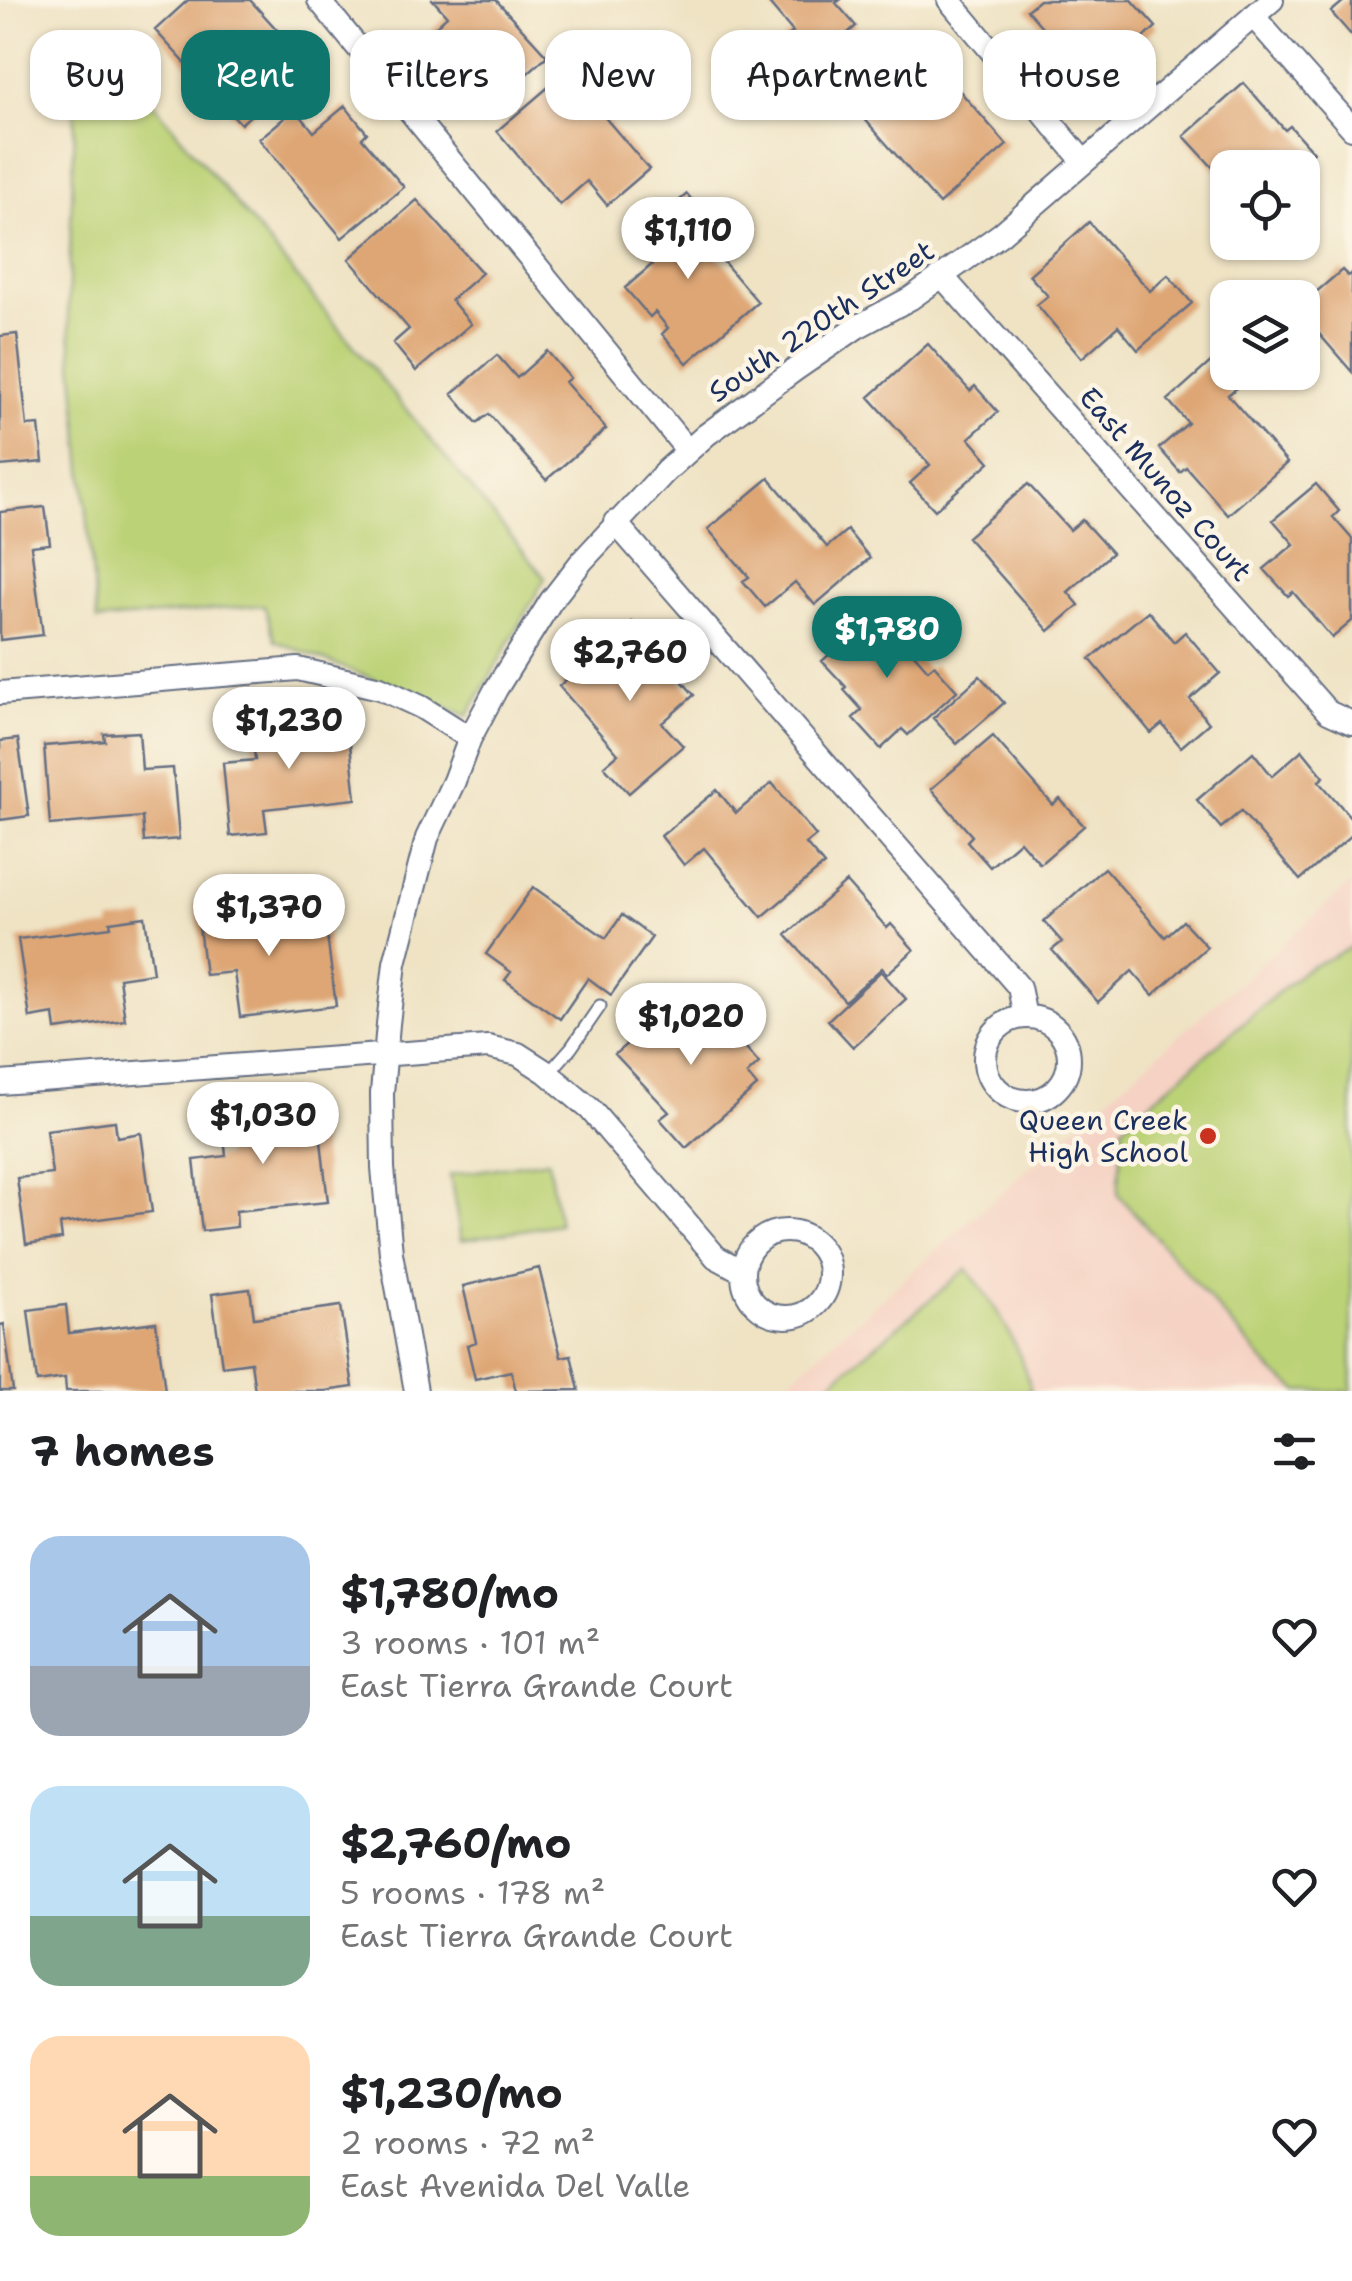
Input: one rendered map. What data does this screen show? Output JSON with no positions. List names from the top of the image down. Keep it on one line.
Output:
{"streets":{"street":["South 220th Street","East Munoz Court"]},"crossings":[["South 220th Street","East Munoz Court"]],"places":["Queen Creek High School"],"page":{"chip":["Buy","Rent","Filters","New","Apartment","House"],"price":["$1,110","$1,780","$2,760","$1,230","$1,370","$1,020","$1,030"],"heading":"7 homes","list":[{"name":"$1,780/mo","note":"3 rooms · 101 m² · East Tierra Grande Court"},{"name":"$2,760/mo","note":"5 rooms · 178 m² · East Tierra Grande Court"},{"name":"$1,230/mo","note":"2 rooms · 72 m² · East Avenida Del Valle"}]}}
